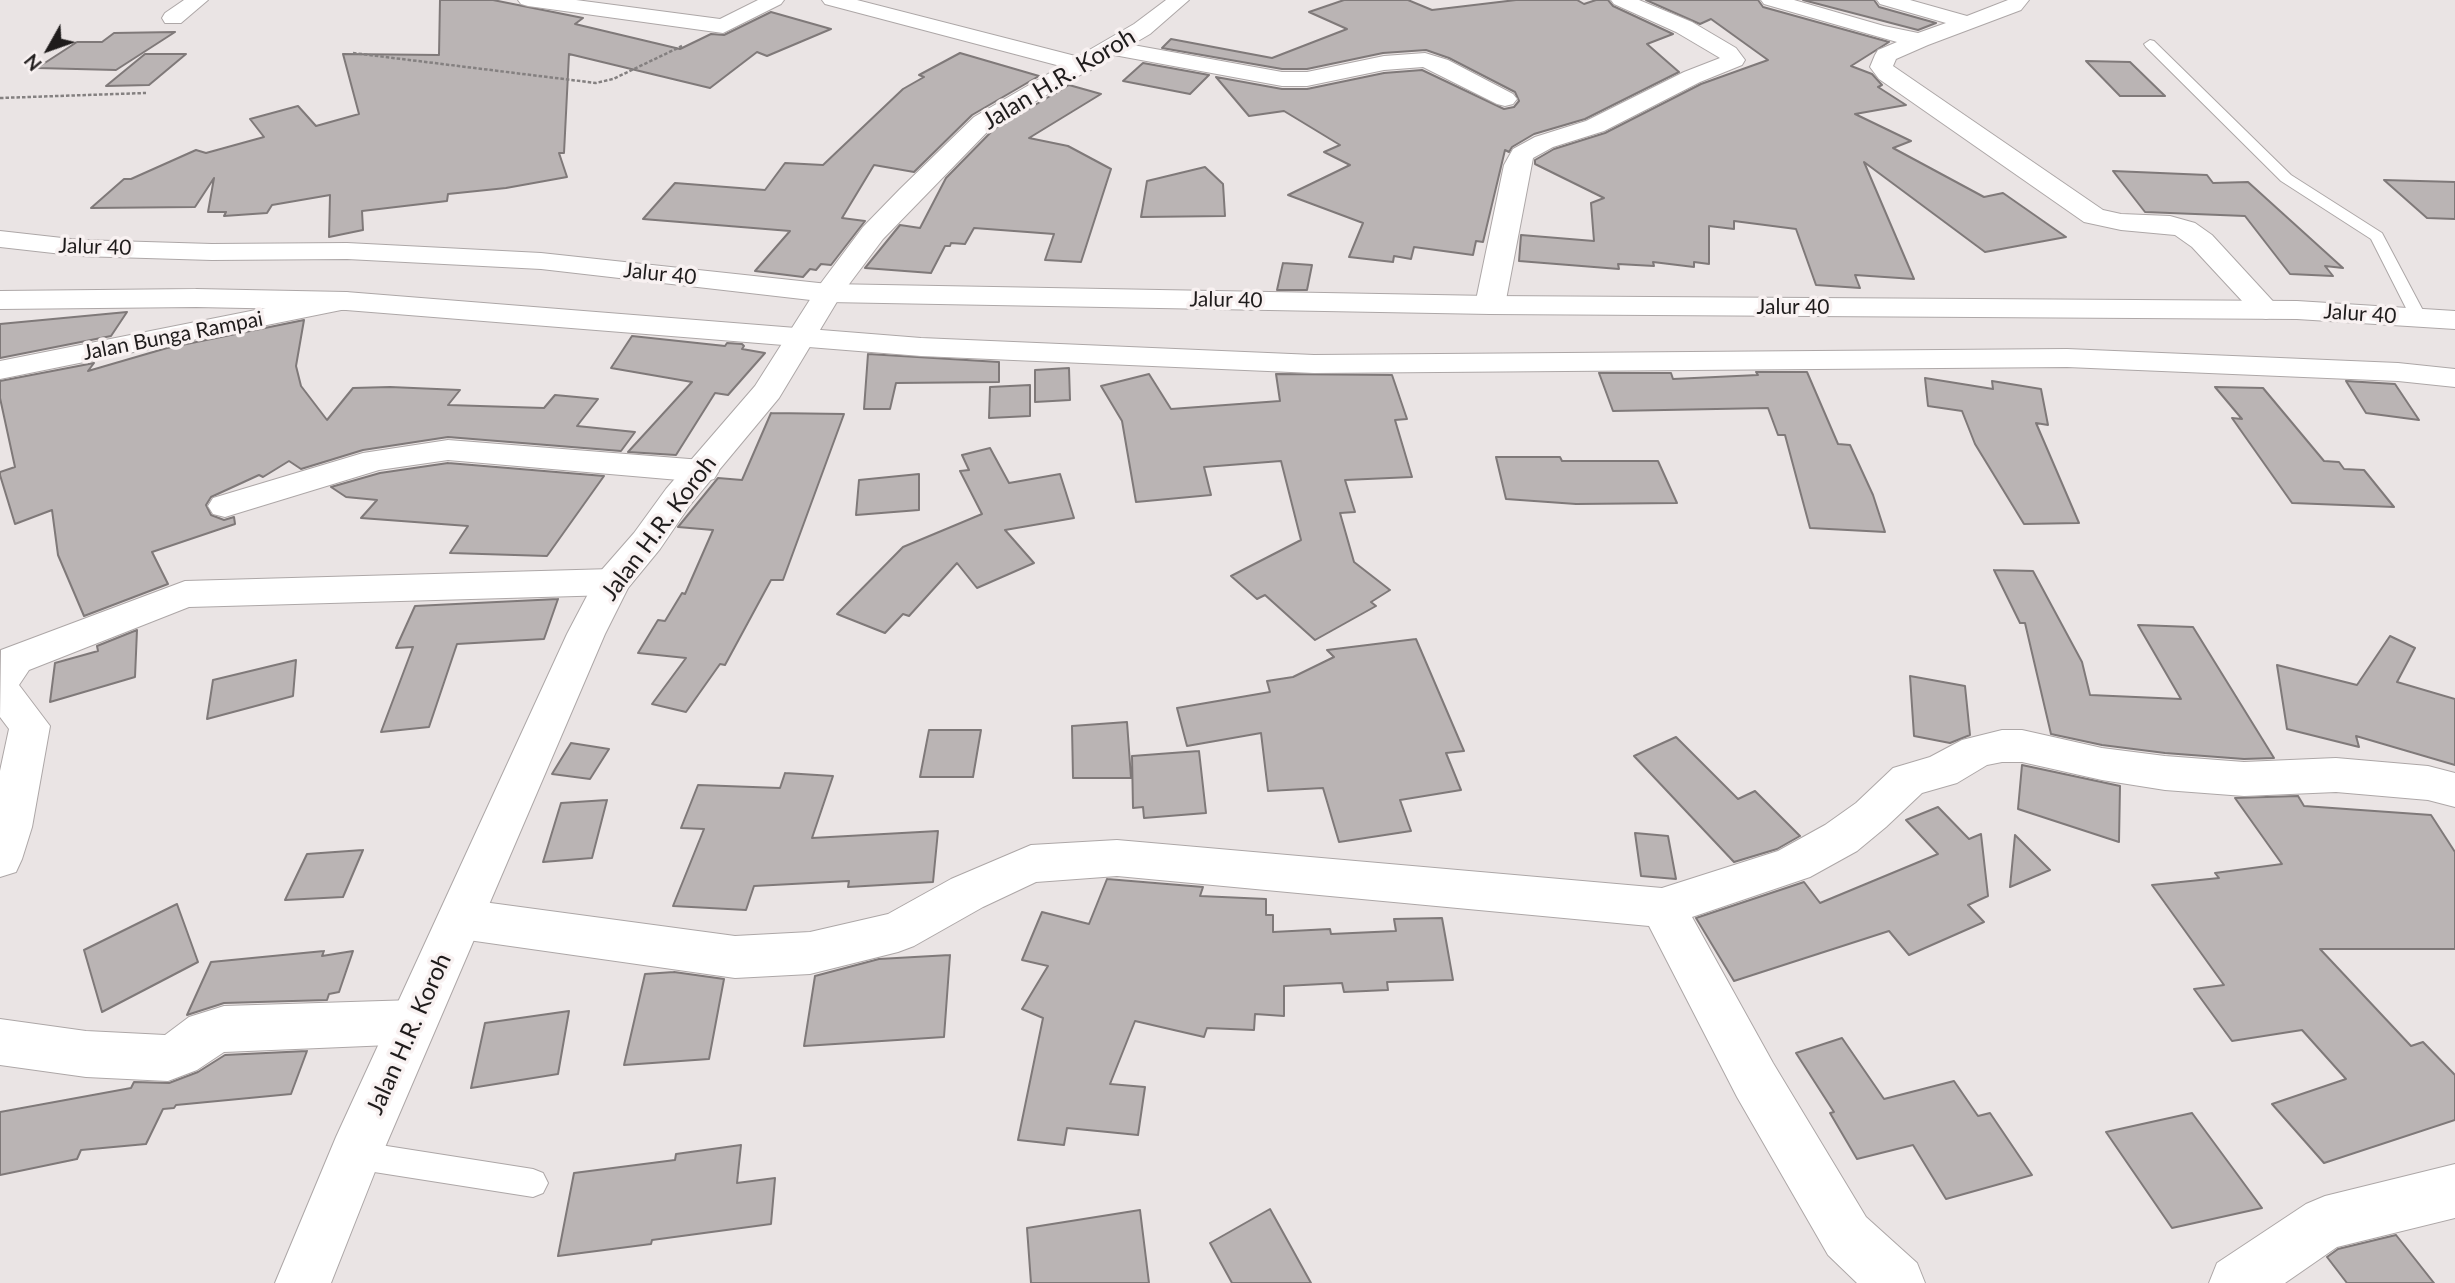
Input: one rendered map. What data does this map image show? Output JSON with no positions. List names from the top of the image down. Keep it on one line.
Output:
{"streets":{"main road":["Jalan H.R. Koroh","Jalur 40","Jalan Bunga Rampai"]},"crossings":[["Jalan H.R. Koroh","Jalur 40"]],"north":"bottom left"}
